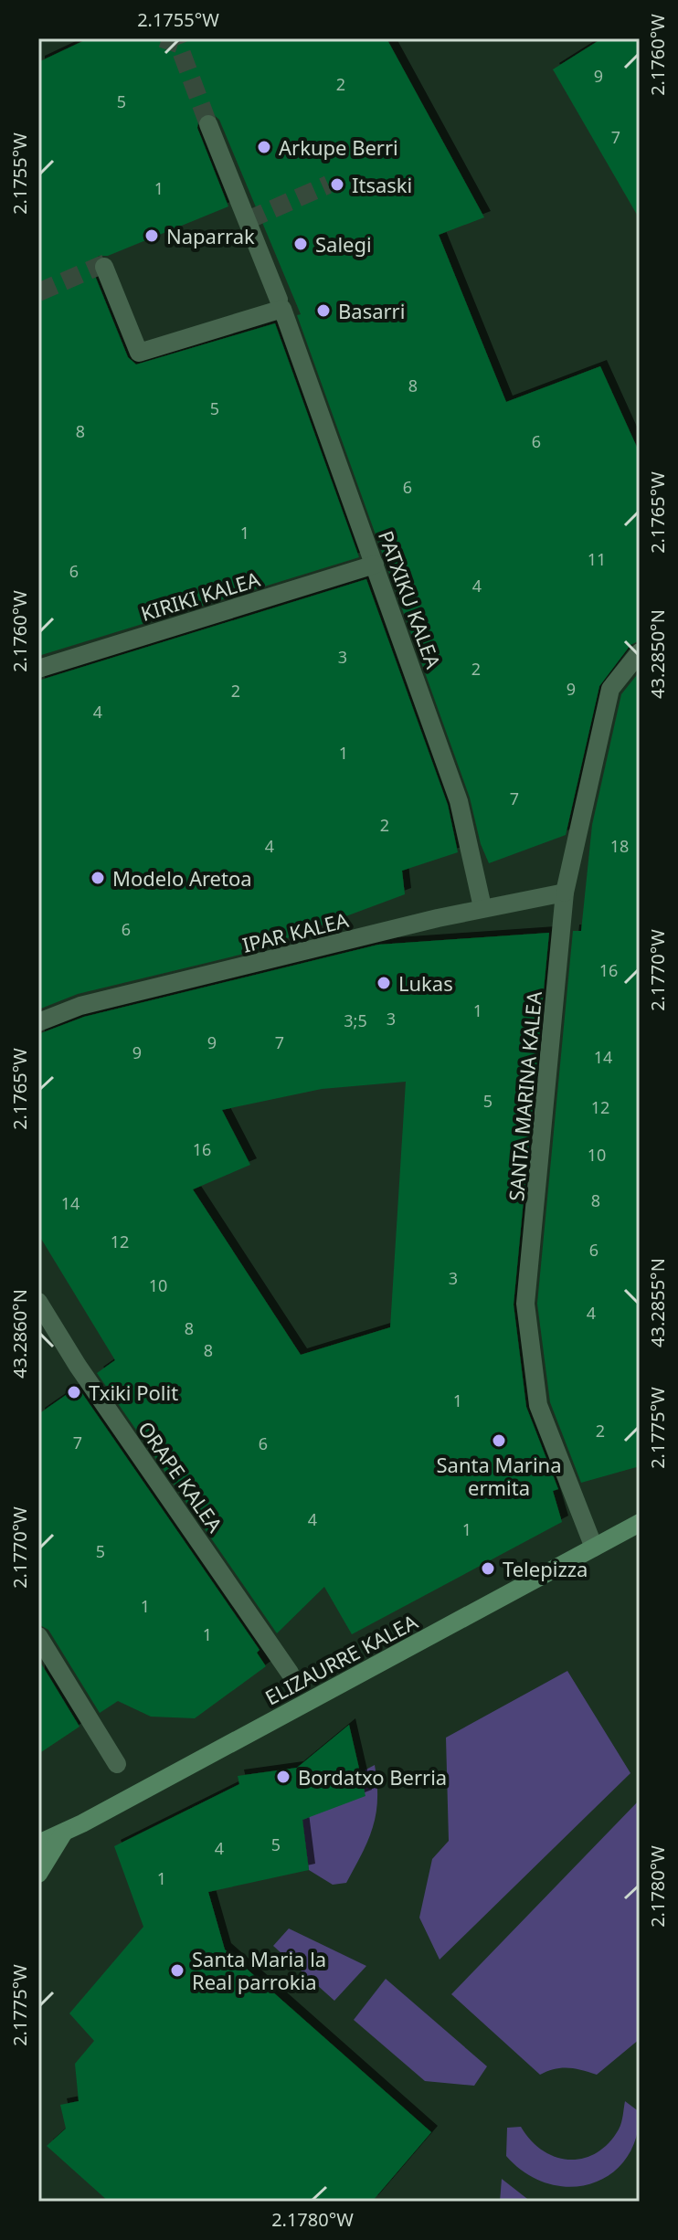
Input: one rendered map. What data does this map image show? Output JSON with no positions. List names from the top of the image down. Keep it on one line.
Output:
{"streets":{"main road":["ELIZAURRE KALEA"],"street":["KIRIKI KALEA","PATXIKU KALEA","IPAR KALEA","SANTA MARINA KALEA","ORAPE KALEA"]},"crossings":[["KIRIKI KALEA","PATXIKU KALEA"],["PATXIKU KALEA","IPAR KALEA"],["IPAR KALEA","SANTA MARINA KALEA"],["SANTA MARINA KALEA","ELIZAURRE KALEA"]],"places":["Arkupe Berri","Itsaski","Naparrak","Salegi","Basarri","Modelo Aretoa","Lukas","Txiki Polit","Santa Marina ermita","Telepizza","Bordatxo Berria","Santa Maria la Real parrokia"],"house_numbers":["9","2","5","7","1","8","5","8","6","6","1","11","6","4","3","2","9","2","4","1","7","2","4","18","6","16","1","3","3;5","9","7","9","14","5","12","16","10","8","14","12","6","3","10","4","8","8","1","2","7","6","4","1","5","1","1","5","4","1"],"coordinates":["2.1755°W","2.1760°W","2.1765°W","43.2850°N","2.1770°W","43.2855°N","43.2860°N","2.1775°W","2.1780°W"]}
